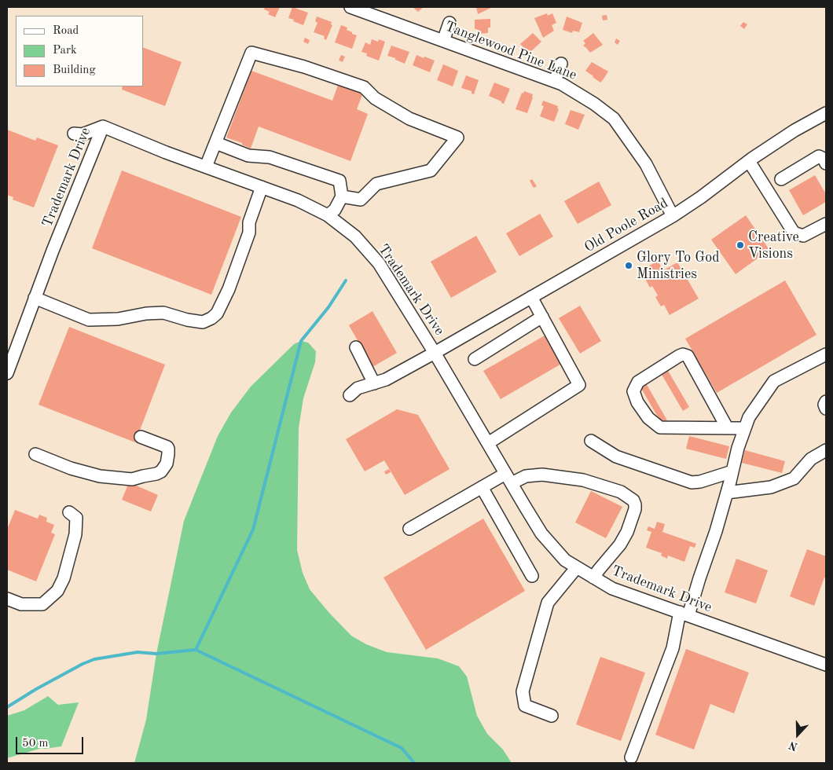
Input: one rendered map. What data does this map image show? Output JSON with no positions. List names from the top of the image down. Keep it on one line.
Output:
{"streets":{"street":["Tanglewood Pine Lane","Trademark Drive","Old Poole Road"]},"crossings":[["Tanglewood Pine Lane","Old Poole Road"],["Trademark Drive","Old Poole Road"]],"places":["Creative Visions","Glory To God Ministries"],"legend":["Road","Park","Building"],"scale_bar":"50 m","north":"bottom"}
